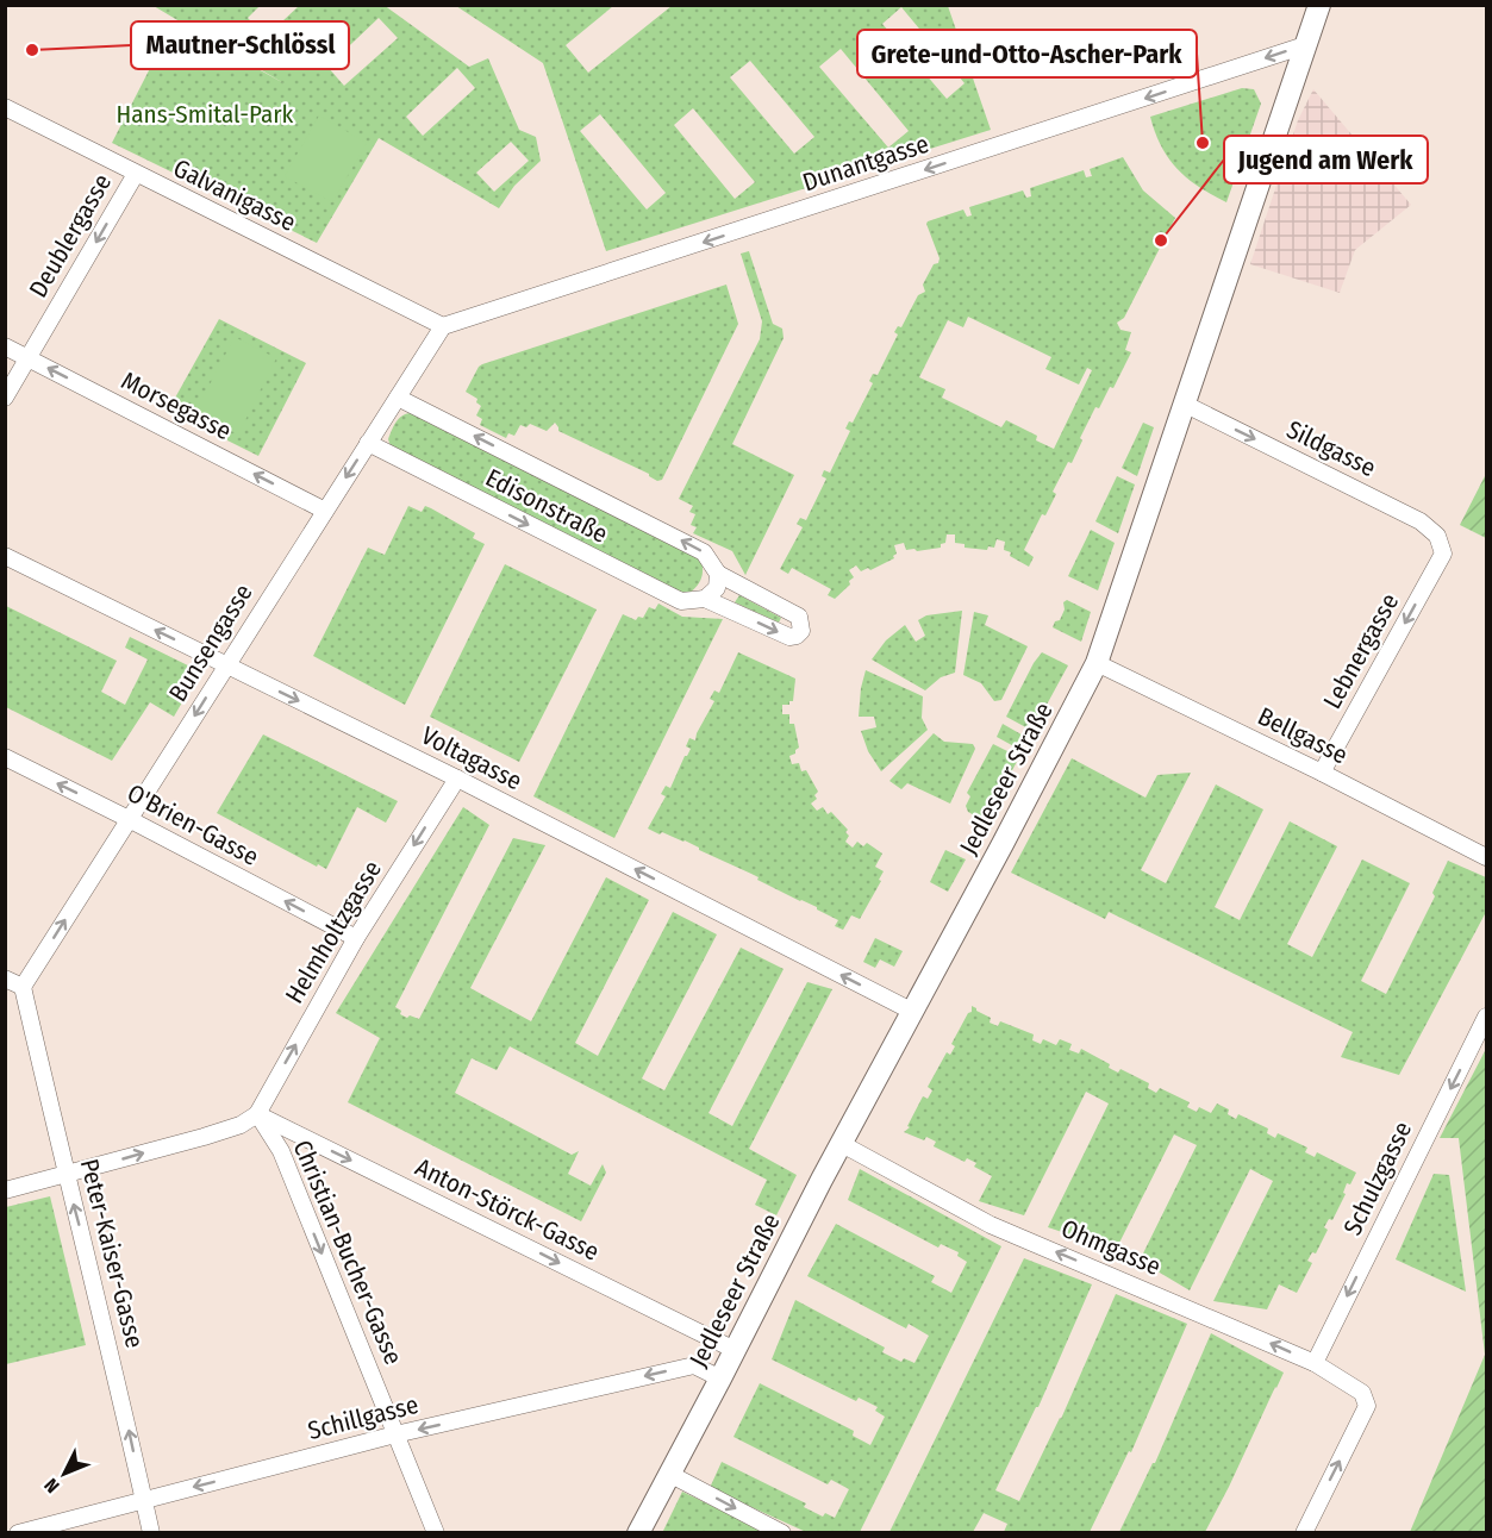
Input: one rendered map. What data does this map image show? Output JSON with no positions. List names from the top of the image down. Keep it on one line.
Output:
{"streets":{"street":["Dunantgasse","Galvanigasse","Deublergasse","Morsegasse","Sildgasse","Edisonstraße","Bunsengasse","Lebnergasse","Bellgasse","Voltagasse","Jedleseer Straße","O'Brien-Gasse","Helmholtzgasse","Schulzgasse","Anton-Störck-Gasse","Ohmgasse","Christian-Bucher-Gasse","Peter-Kaiser-Gasse","Schillgasse"]},"crossings":[["Dunantgasse","Galvanigasse"],["Dunantgasse","Bunsengasse"],["Dunantgasse","Jedleseer Straße"],["Galvanigasse","Deublergasse"],["Galvanigasse","Bunsengasse"],["Deublergasse","Morsegasse"],["Morsegasse","Bunsengasse"],["Sildgasse","Lebnergasse"],["Sildgasse","Jedleseer Straße"],["Edisonstraße","Bunsengasse"],["Bunsengasse","Voltagasse"],["Bunsengasse","O'Brien-Gasse"],["Bunsengasse","Peter-Kaiser-Gasse"],["Lebnergasse","Bellgasse"],["Bellgasse","Jedleseer Straße"],["Voltagasse","Jedleseer Straße"],["Voltagasse","Helmholtzgasse"],["Jedleseer Straße","Anton-Störck-Gasse"],["Jedleseer Straße","Ohmgasse"],["Jedleseer Straße","Schillgasse"],["O'Brien-Gasse","Helmholtzgasse"],["Helmholtzgasse","Anton-Störck-Gasse"],["Helmholtzgasse","Christian-Bucher-Gasse"],["Schulzgasse","Ohmgasse"],["Anton-Störck-Gasse","Christian-Bucher-Gasse"],["Christian-Bucher-Gasse","Schillgasse"],["Peter-Kaiser-Gasse","Schillgasse"]],"one_way":["Dunantgasse","Deublergasse","Morsegasse","Sildgasse","Lebnergasse","O'Brien-Gasse","Schulzgasse","Anton-Störck-Gasse","Ohmgasse","Christian-Bucher-Gasse","Peter-Kaiser-Gasse","Schillgasse"],"parks":["Hans-Smital-Park"],"places":["Mautner-Schlössl","Grete-und-Otto-Ascher-Park","Jugend am Werk"],"north":"bottom left"}
